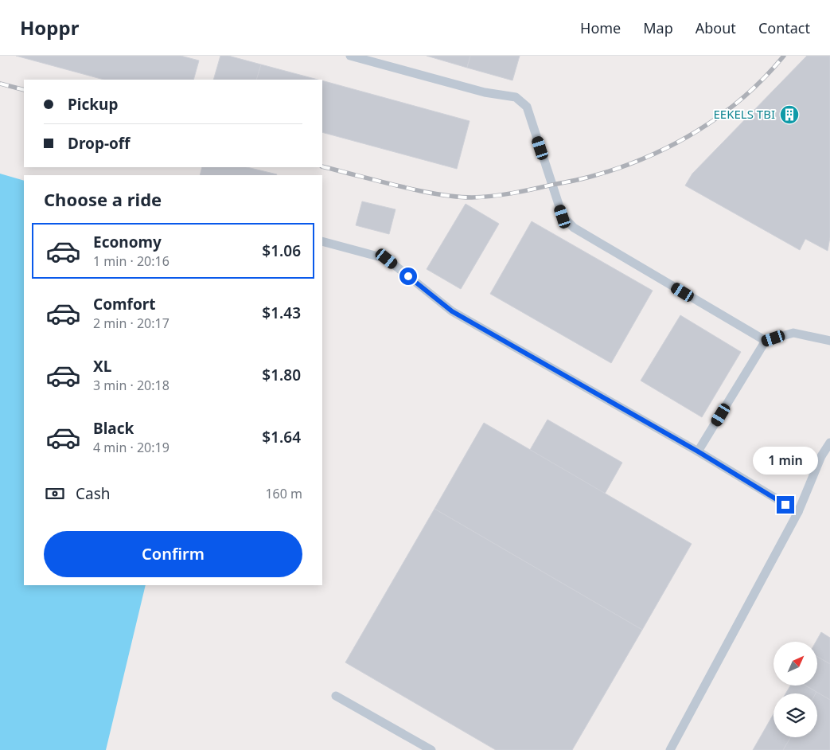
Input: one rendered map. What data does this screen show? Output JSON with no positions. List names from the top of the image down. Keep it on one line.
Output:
{"places":{"building":["EEKELS TBI"]},"north":"top right","page":{"header":"Hoppr","nav":["Home","Map","About","Contact"],"banner":["Pickup","Drop-off"],"heading":"Choose a ride","list":[{"name":"Economy","note":"1 min · 20:16","value":"$1.06"},{"name":"Comfort","note":"2 min · 20:17","value":"$1.43"},{"name":"XL","note":"3 min · 20:18","value":"$1.80"},{"name":"Black","note":"4 min · 20:19","value":"$1.64"}],"bubble":"1 min","pay":["Cash","160 m"],"buttons":"Confirm"}}
